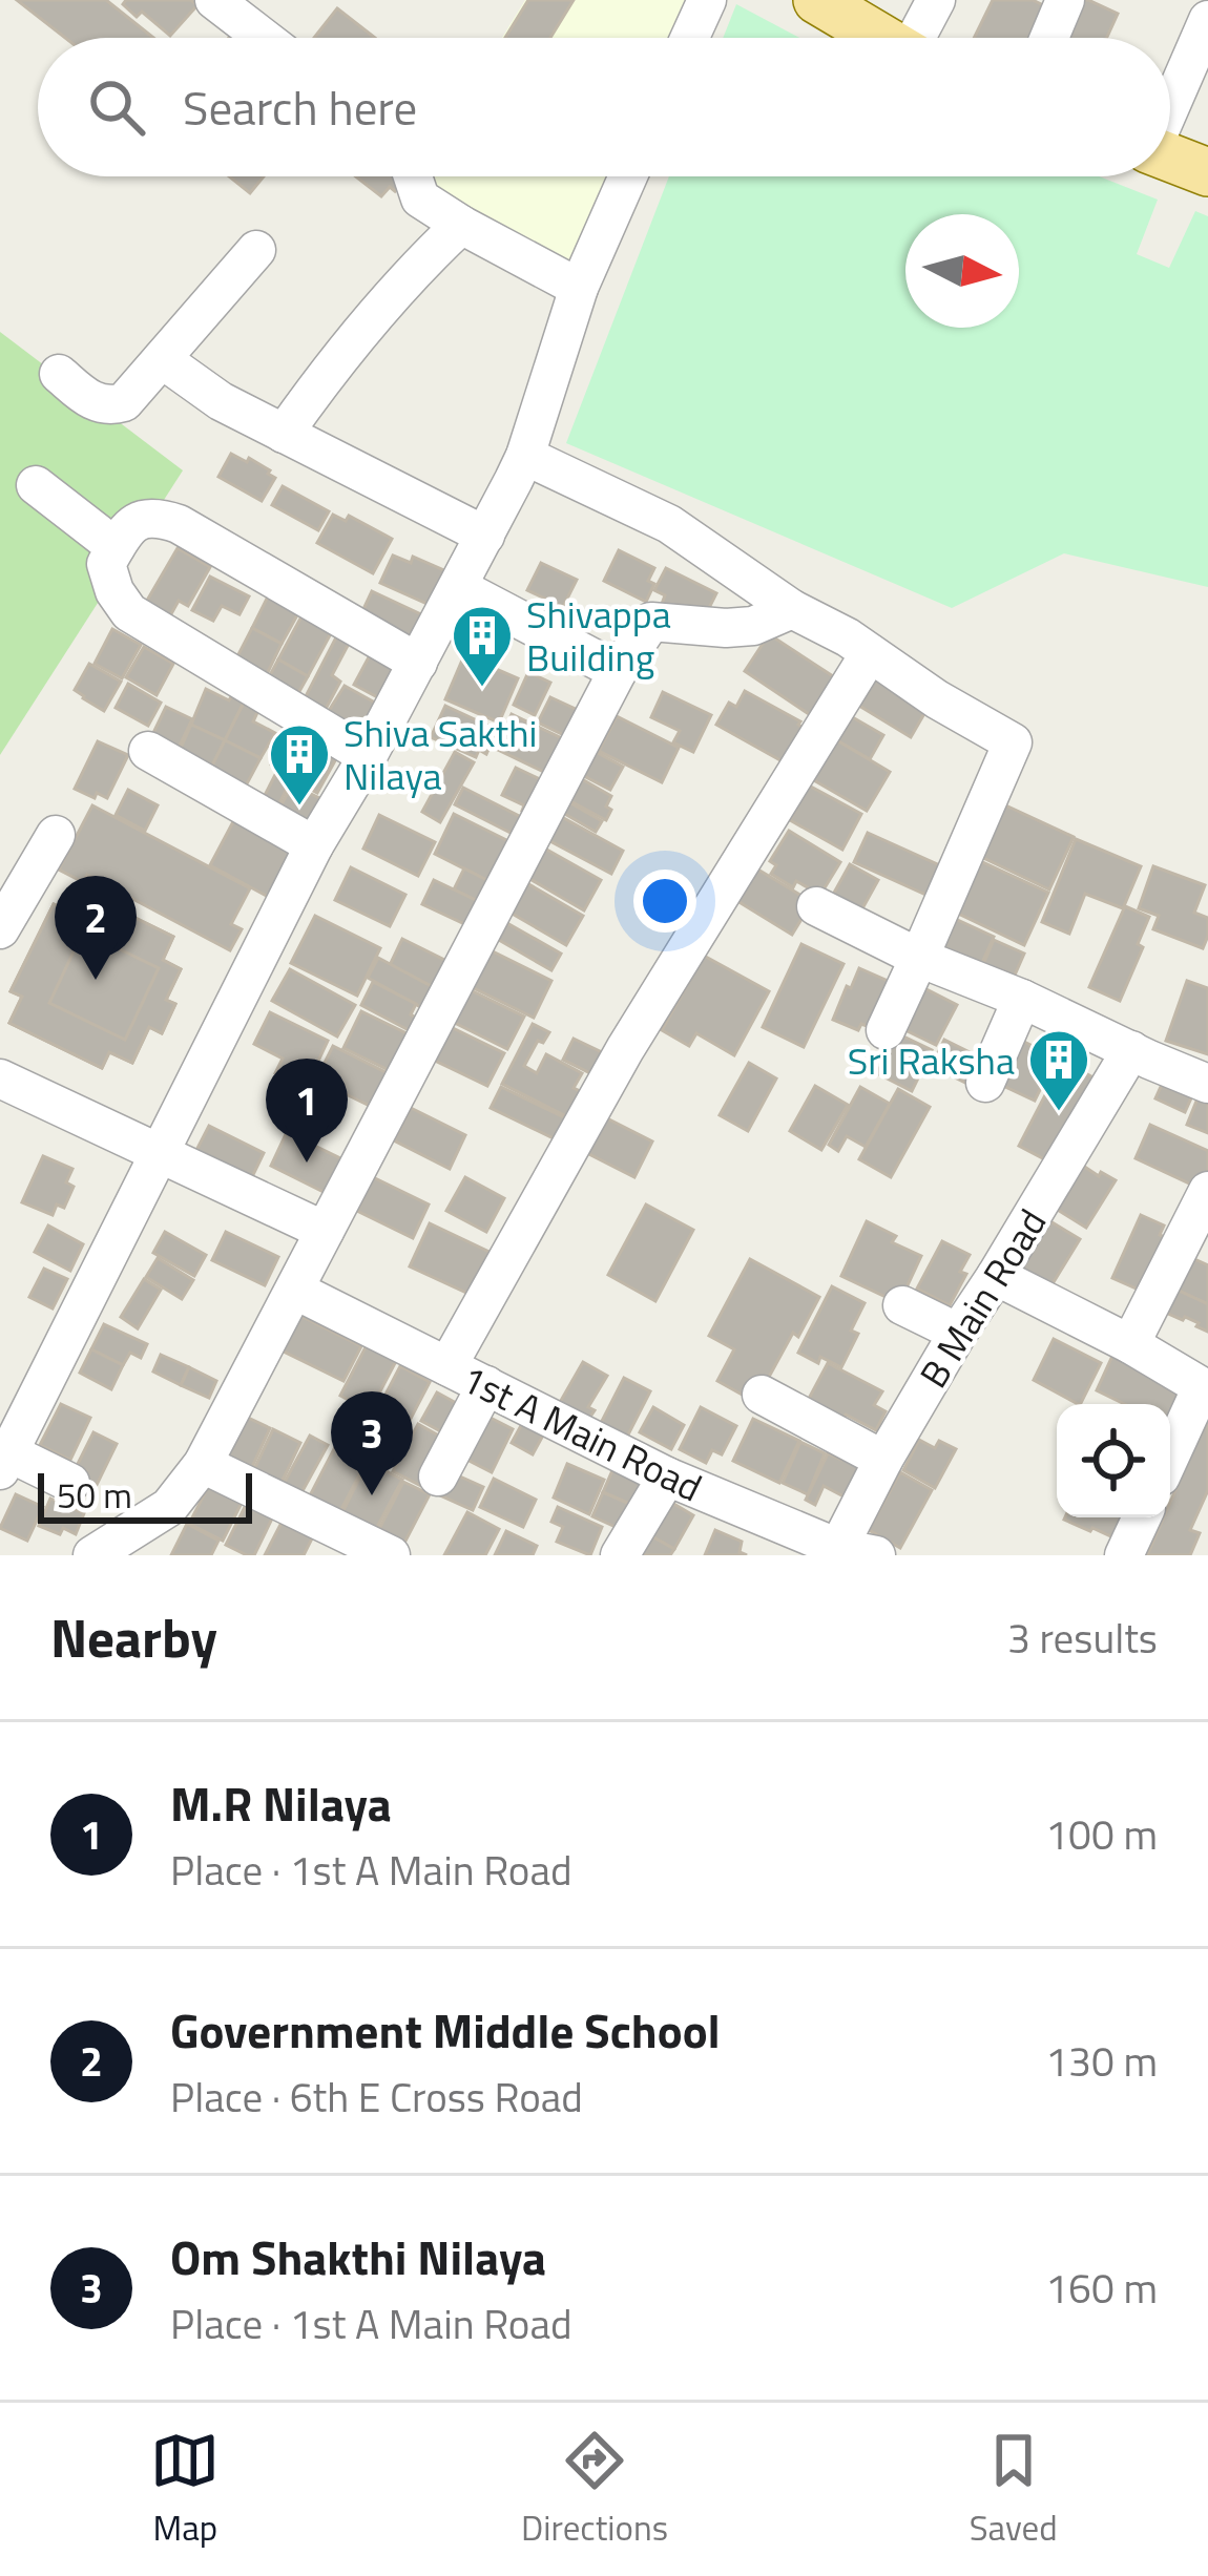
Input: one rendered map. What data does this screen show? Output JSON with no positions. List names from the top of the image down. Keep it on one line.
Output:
{"streets":{"street":["B Main Road","1st A Main Road"]},"crossings":[["B Main Road","1st A Main Road"]],"places":{"building":["Shivappa Building","Shiva Sakthi Nilaya","Sri Raksha"]},"scale_bar":"50 m","north":"right","page":{"search":"Search here","pins":["2","1","3"],"scale":"50 m","heading":["Nearby","3 results"],"list":[{"mark":"1","name":"M.R Nilaya","note":"Place · 1st A Main Road","value":"100 m"},{"mark":"2","name":"Government Middle School","note":"Place · 6th E Cross Road","value":"130 m"},{"mark":"3","name":"Om Shakthi Nilaya","note":"Place · 1st A Main Road","value":"160 m"}],"nav":["Map","Directions","Saved"]}}
